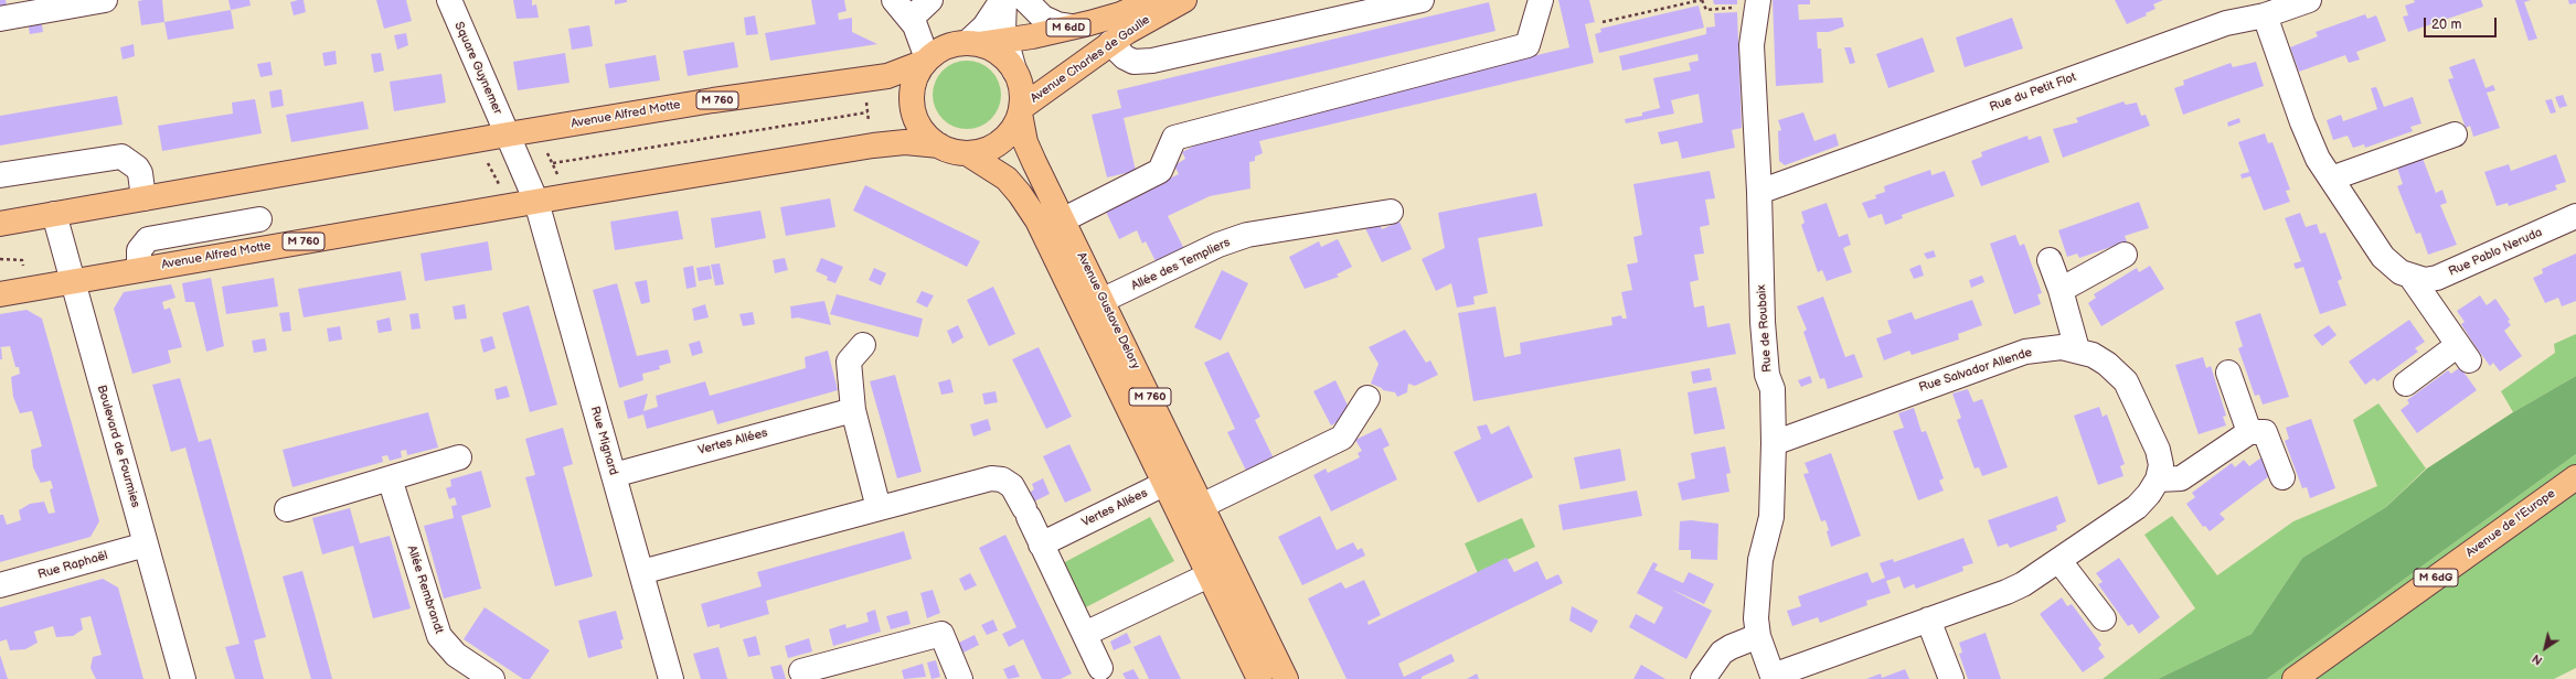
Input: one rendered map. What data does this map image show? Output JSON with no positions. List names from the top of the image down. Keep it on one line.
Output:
{"streets":{"main road":["M 6dD","Avenue Charles de Gaulle","M 760","Avenue Alfred Motte","Avenue Gustave Delory","Avenue de l'Europe","M 6dG"],"street":["Square Guynemer","Rue du Petit Flot","Rue Pablo Neruda","Allée des Templiers","Rue de Roubaix","Rue Salvador Allende","Rue Mignard","Vertes Allées","Boulevard de Fourmies","Rue Raphaël","Allée Rembrandt"]},"crossings":[["Avenue Charles de Gaulle","Avenue Alfred Motte"],["Avenue Charles de Gaulle","Avenue Gustave Delory"],["Square Guynemer","Avenue Alfred Motte"],["Rue du Petit Flot","Rue de Roubaix"],["Avenue Alfred Motte","Avenue Gustave Delory"],["Avenue Alfred Motte","Rue Mignard"],["Avenue Alfred Motte","Boulevard de Fourmies"],["Allée des Templiers","Avenue Gustave Delory"],["Avenue Gustave Delory","Vertes Allées"],["Rue de Roubaix","Rue Salvador Allende"],["Rue Mignard","Vertes Allées"],["Boulevard de Fourmies","Rue Raphaël"]],"scale_bar":"20 m","north":"bottom left"}
